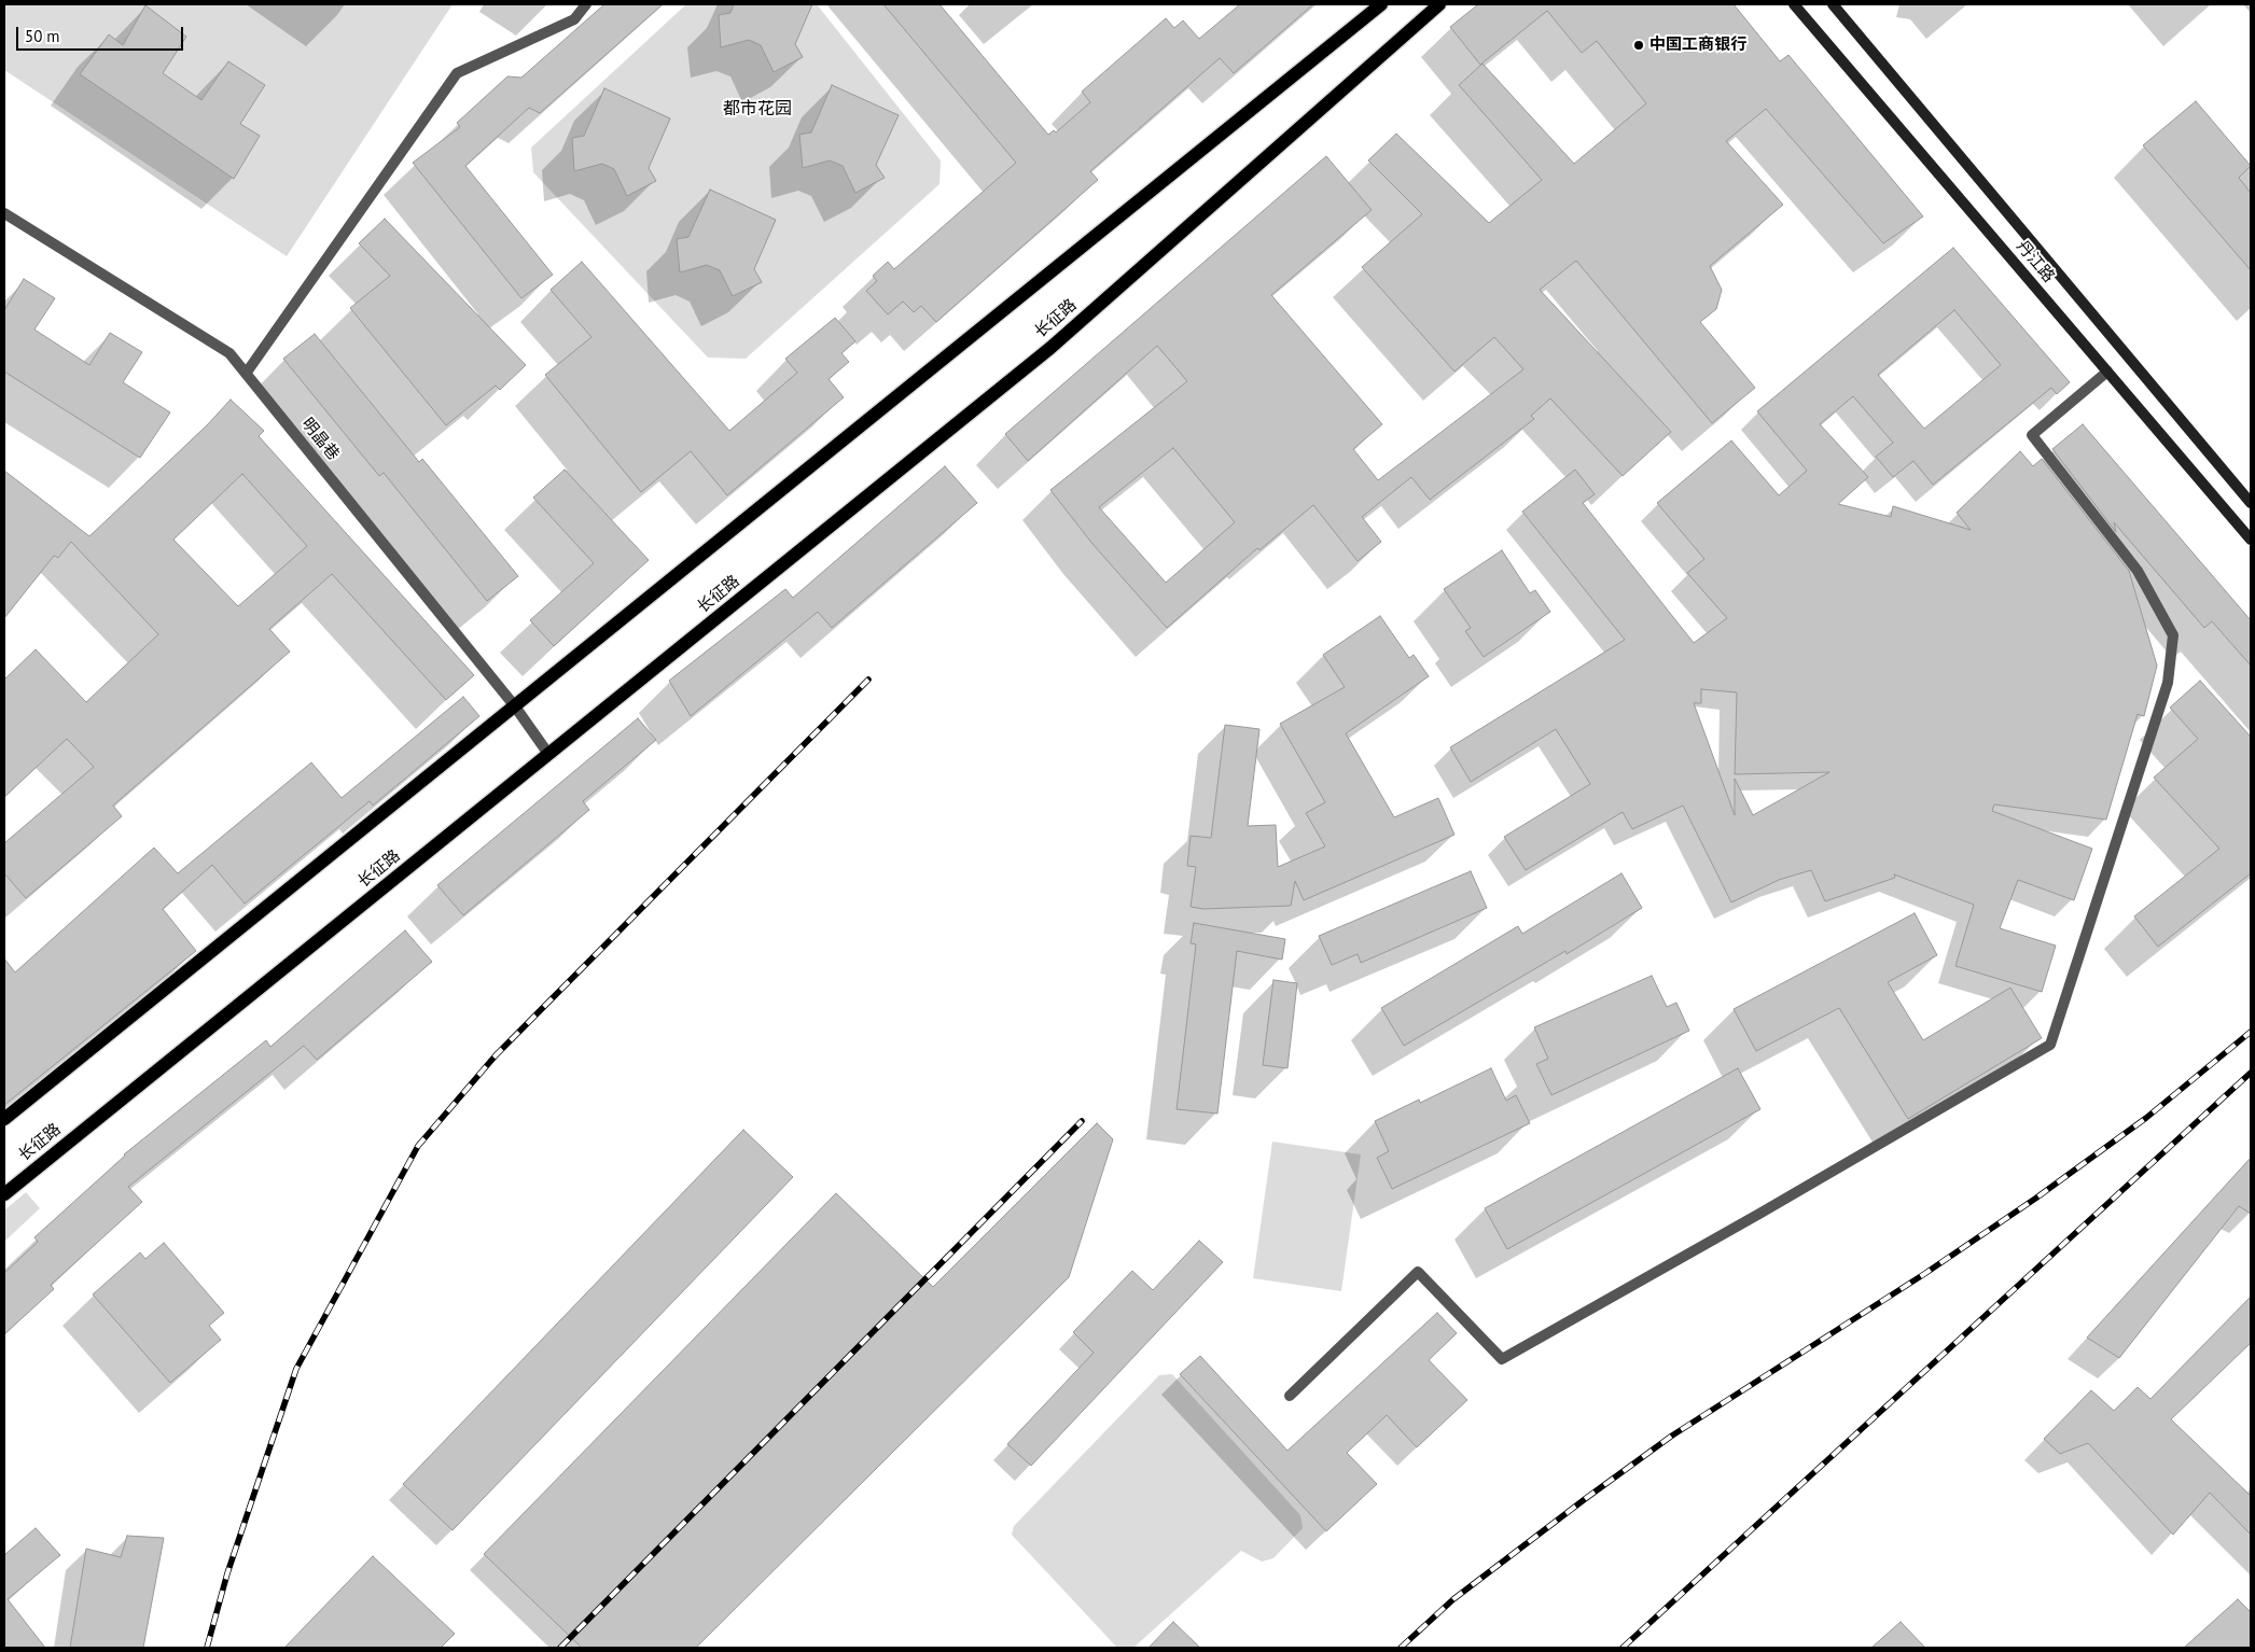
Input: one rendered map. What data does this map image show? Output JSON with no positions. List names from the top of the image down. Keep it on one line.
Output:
{"streets":{"main road":["丹江路","长征路"],"street":["明晶巷"]},"crossings":[["长征路","明晶巷"]],"districts":["都市花园"],"places":["中国工商银行"],"scale_bar":"50 m"}
